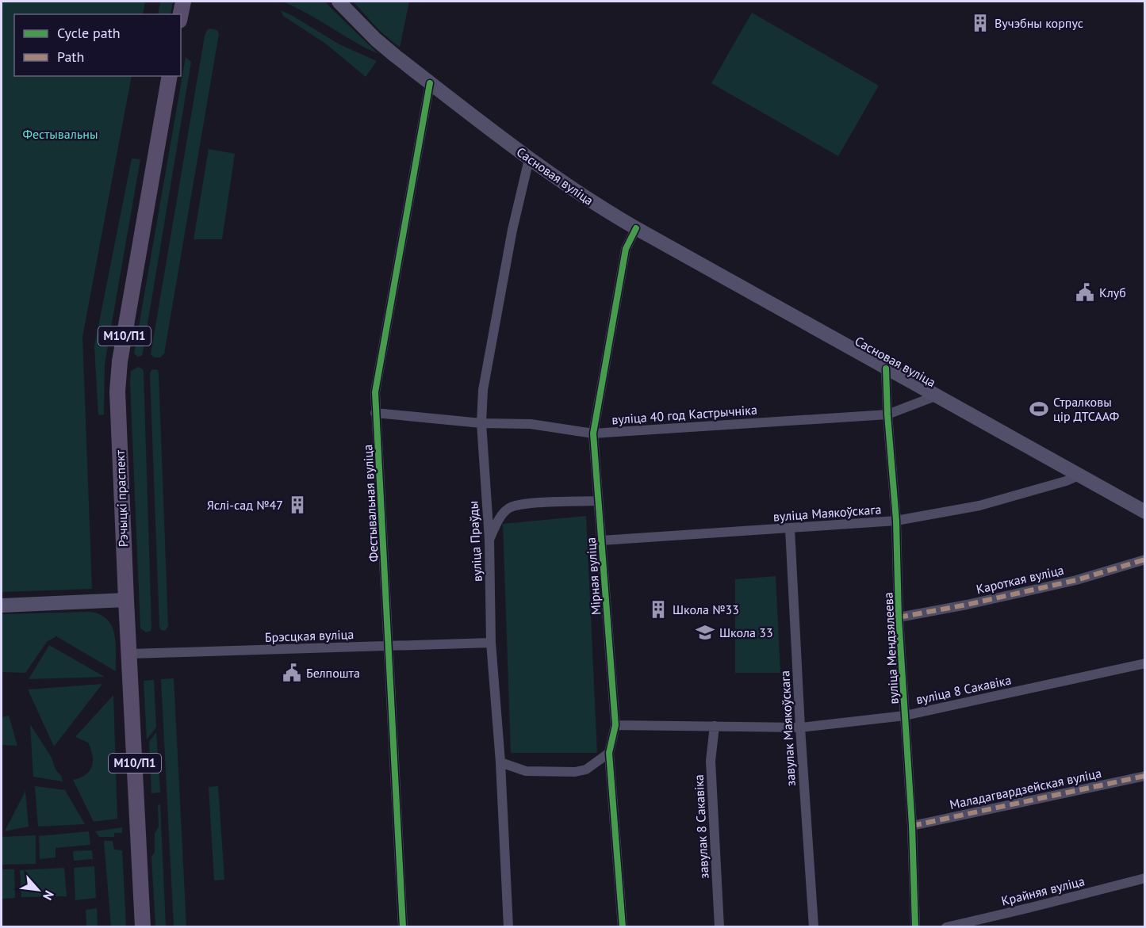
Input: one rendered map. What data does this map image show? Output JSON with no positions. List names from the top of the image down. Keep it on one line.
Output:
{"streets":{"main road":["Сасновая вуліца","М10/П1","Рэчыцкі праспект"],"street":["вуліца 40 год Кастрычніка","Фестывальная вуліца","вуліца Маякоўскага","вуліца Праўды","Мірная вуліца","Кароткая вуліца","Брэсцкая вуліца","вуліца Мендзялеева","вуліца 8 Сакавіка","завулак Маякоўскага","Маладагвардзейская вуліца","завулак 8 Сакавіка","Крайняя вуліца"]},"crossings":[["Сасновая вуліца","вуліца 40 год Кастрычніка"],["Сасновая вуліца","Фестывальная вуліца"],["Сасновая вуліца","вуліца Маякоўскага"],["Сасновая вуліца","вуліца Праўды"],["Сасновая вуліца","Мірная вуліца"],["Сасновая вуліца","вуліца Мендзялеева"],["вуліца 40 год Кастрычніка","Фестывальная вуліца"],["вуліца 40 год Кастрычніка","вуліца Праўды"],["вуліца 40 год Кастрычніка","Мірная вуліца"],["вуліца 40 год Кастрычніка","вуліца Мендзялеева"],["Рэчыцкі праспект","Брэсцкая вуліца"],["Фестывальная вуліца","Брэсцкая вуліца"],["вуліца Маякоўскага","Мірная вуліца"],["вуліца Маякоўскага","вуліца Мендзялеева"],["вуліца Маякоўскага","завулак Маякоўскага"],["вуліца Праўды","Брэсцкая вуліца"],["Мірная вуліца","вуліца 8 Сакавіка"],["Кароткая вуліца","вуліца Мендзялеева"],["вуліца Мендзялеева","вуліца 8 Сакавіка"],["вуліца Мендзялеева","Маладагвардзейская вуліца"],["вуліца 8 Сакавіка","завулак Маякоўскага"],["вуліца 8 Сакавіка","завулак 8 Сакавіка"]],"parks":["Фестывальны"],"places":{"building":["Вучэбны корпус","Яслі-сад №47","Школа №33"],"public building":["Клуб","Белпошта"],"sports":["Стралковы цір ДТСААФ"],"school or university":["Школа 33"]},"legend":["Cycle path","Path"],"north":"bottom right"}
